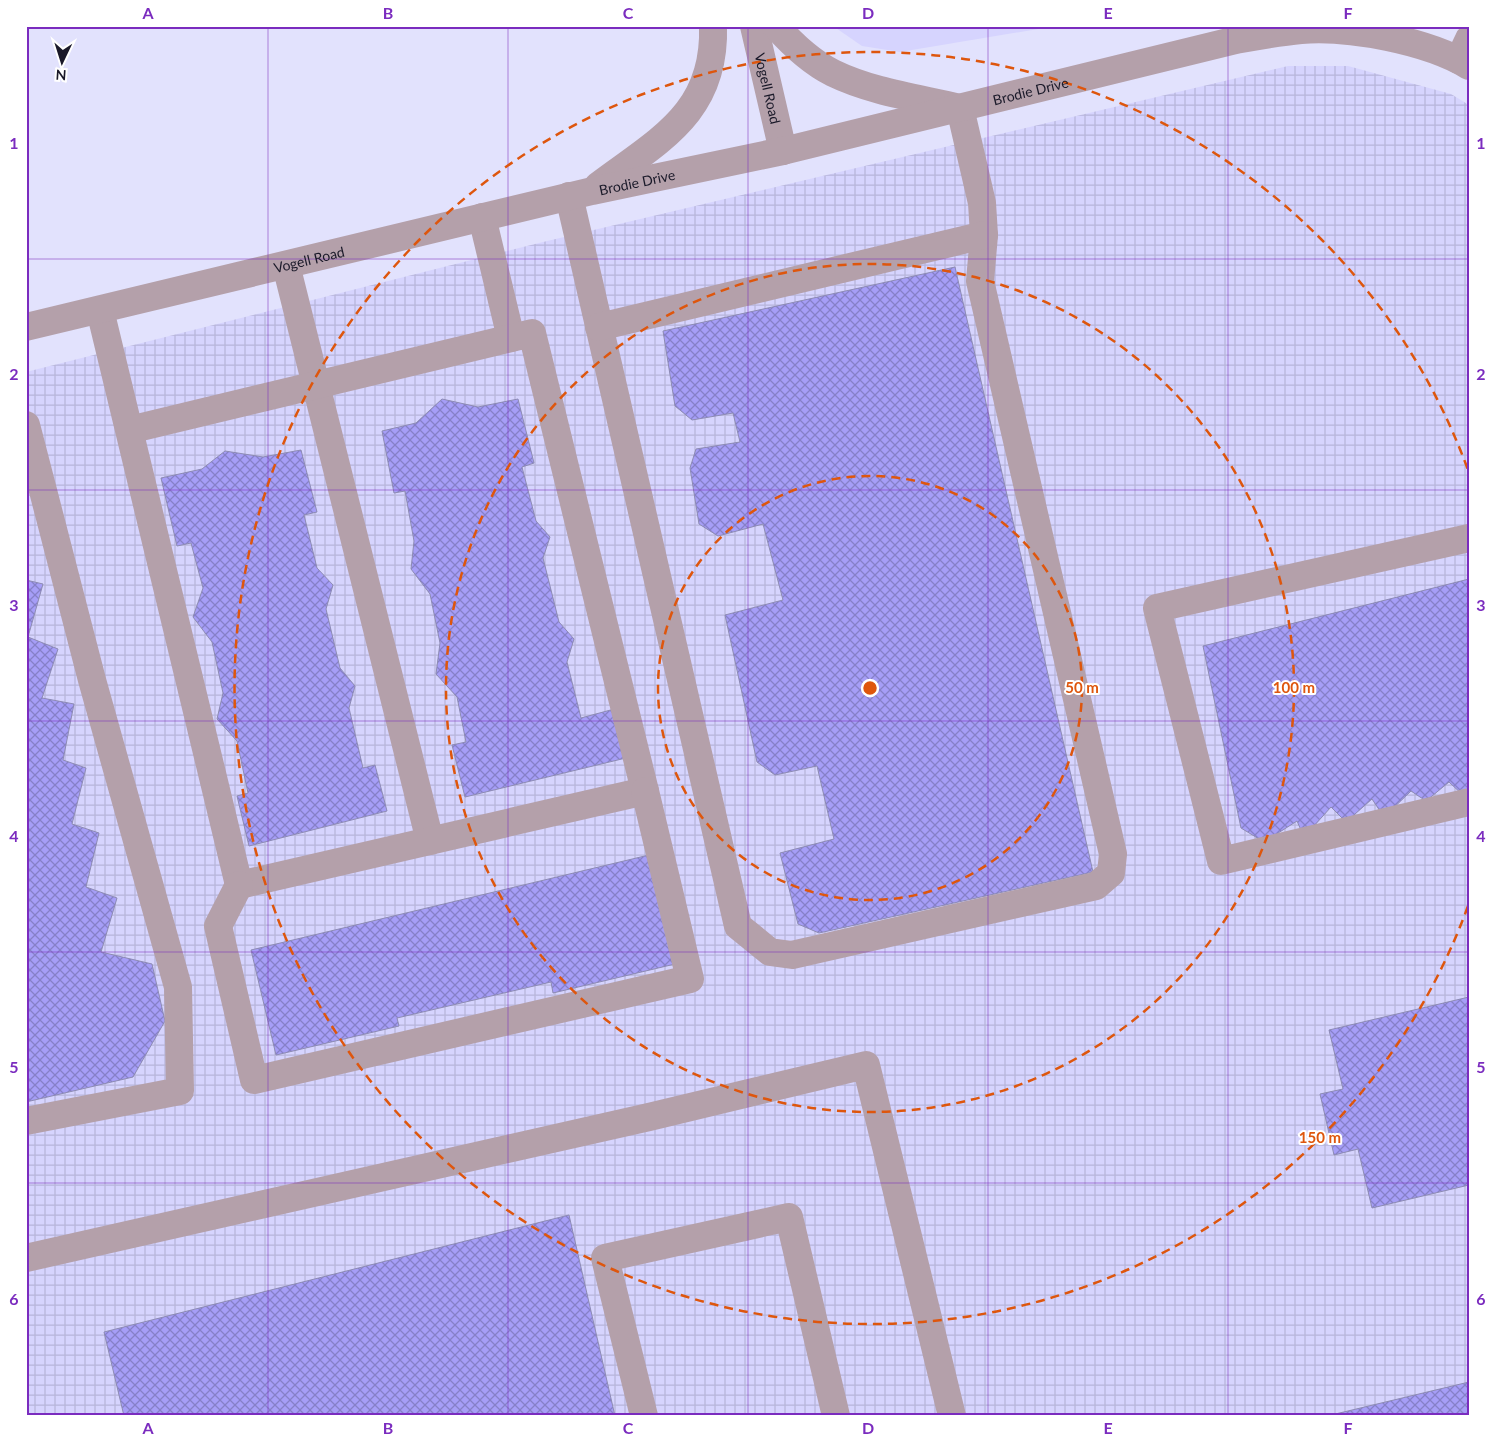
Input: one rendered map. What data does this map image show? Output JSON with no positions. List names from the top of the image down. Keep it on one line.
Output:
{"streets":{"street":["Vogell Road","Brodie Drive"]},"crossings":[["Vogell Road","Brodie Drive"]],"north":"bottom","grid":{"columns":["A","B","C","D","E","F"],"rows":["1","2","3","4","5","6"]},"rings":["50 m","100 m","150 m"]}
